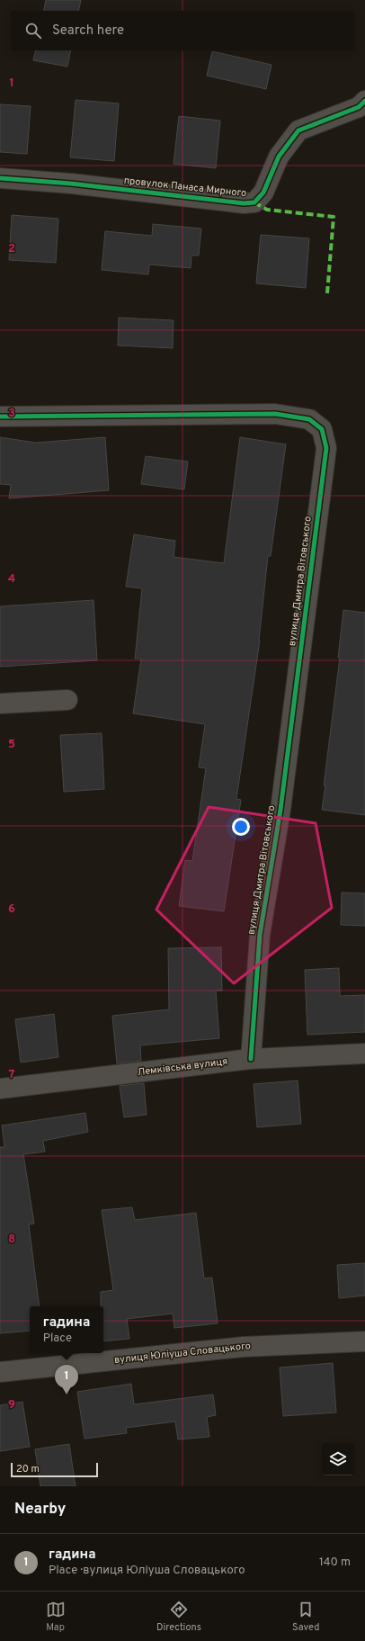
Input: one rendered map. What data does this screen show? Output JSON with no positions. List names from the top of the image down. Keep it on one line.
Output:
{"streets":{"street":["провулок Панаса Мирного","вулиця Дмитра Вітовського","Лемківська вулиця","вулиця Юліуша Словацького"]},"crossings":[["вулиця Дмитра Вітовського","Лемківська вулиця"]],"scale_bar":"20 m","page":{"search":"Search here","popup":["гадина","Place"],"pins":"1","scale":"20 m","heading":"Nearby","list":[{"mark":"1","name":"гадина","note":"Place · вулиця Юліуша Словацького","value":"140 m"}],"nav":["Map","Directions","Saved"]},"grid":{"rows":["1","2","3","4","5","6","7","8","9"]}}
